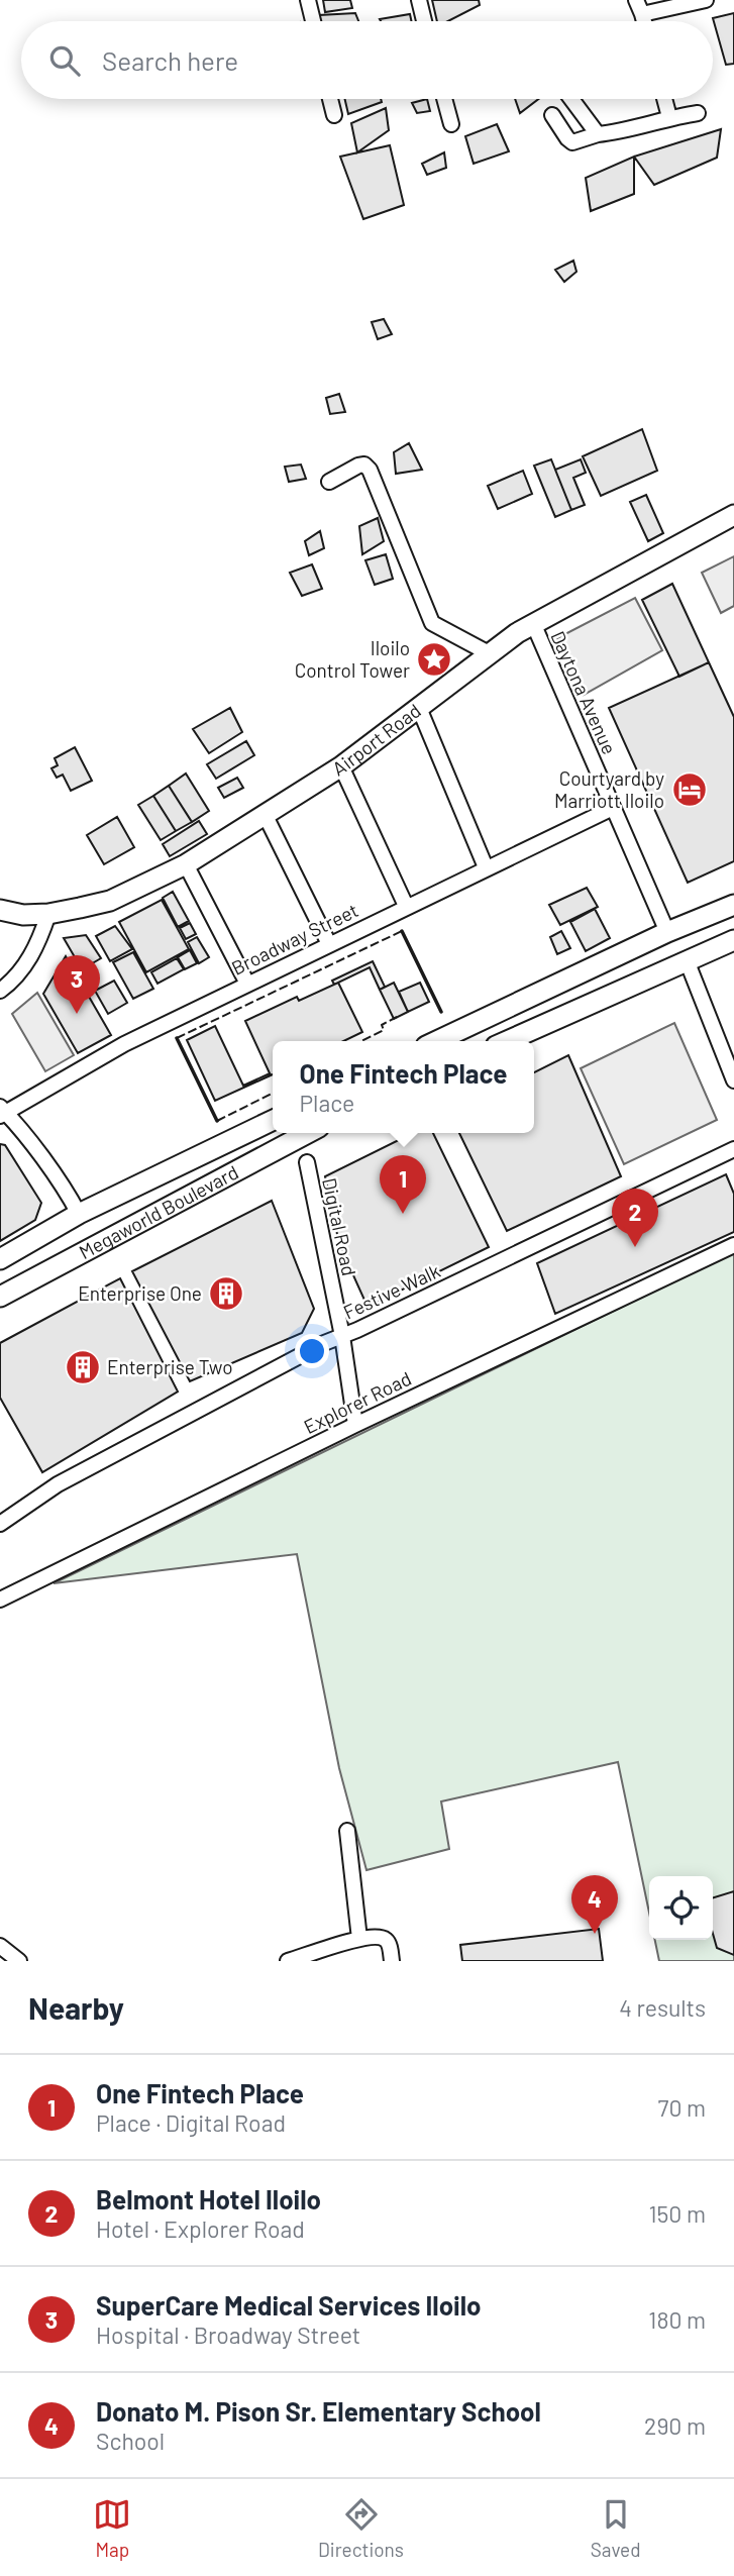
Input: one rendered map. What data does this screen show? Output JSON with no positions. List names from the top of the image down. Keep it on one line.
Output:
{"streets":{"main road":["Airport Road","Megaworld Boulevard"],"street":["Daytona Avenue","Broadway Street","Digital Road","Festive Walk","Explorer Road"]},"crossings":[["Daytona Avenue","Airport Road"],["Daytona Avenue","Broadway Street"],["Digital Road","Festive Walk"],["Digital Road","Explorer Road"]],"places":{"place":["Iloilo Control Tower"],"hotel":["Courtyard by Marriott Iloilo"],"building":["Enterprise One","Enterprise Two"]},"page":{"search":"Search here","pins":["3","1","2","4"],"popup":["One Fintech Place","Place"],"heading":["Nearby","4 results"],"list":[{"mark":"1","name":"One Fintech Place","note":"Place · Digital Road","value":"70 m"},{"mark":"2","name":"Belmont Hotel Iloilo","note":"Hotel · Explorer Road","value":"150 m"},{"mark":"3","name":"SuperCare Medical Services Iloilo","note":"Hospital · Broadway Street","value":"180 m"},{"mark":"4","name":"Donato M. Pison Sr. Elementary School","note":"School","value":"290 m"}],"nav":["Map","Directions","Saved"]}}
